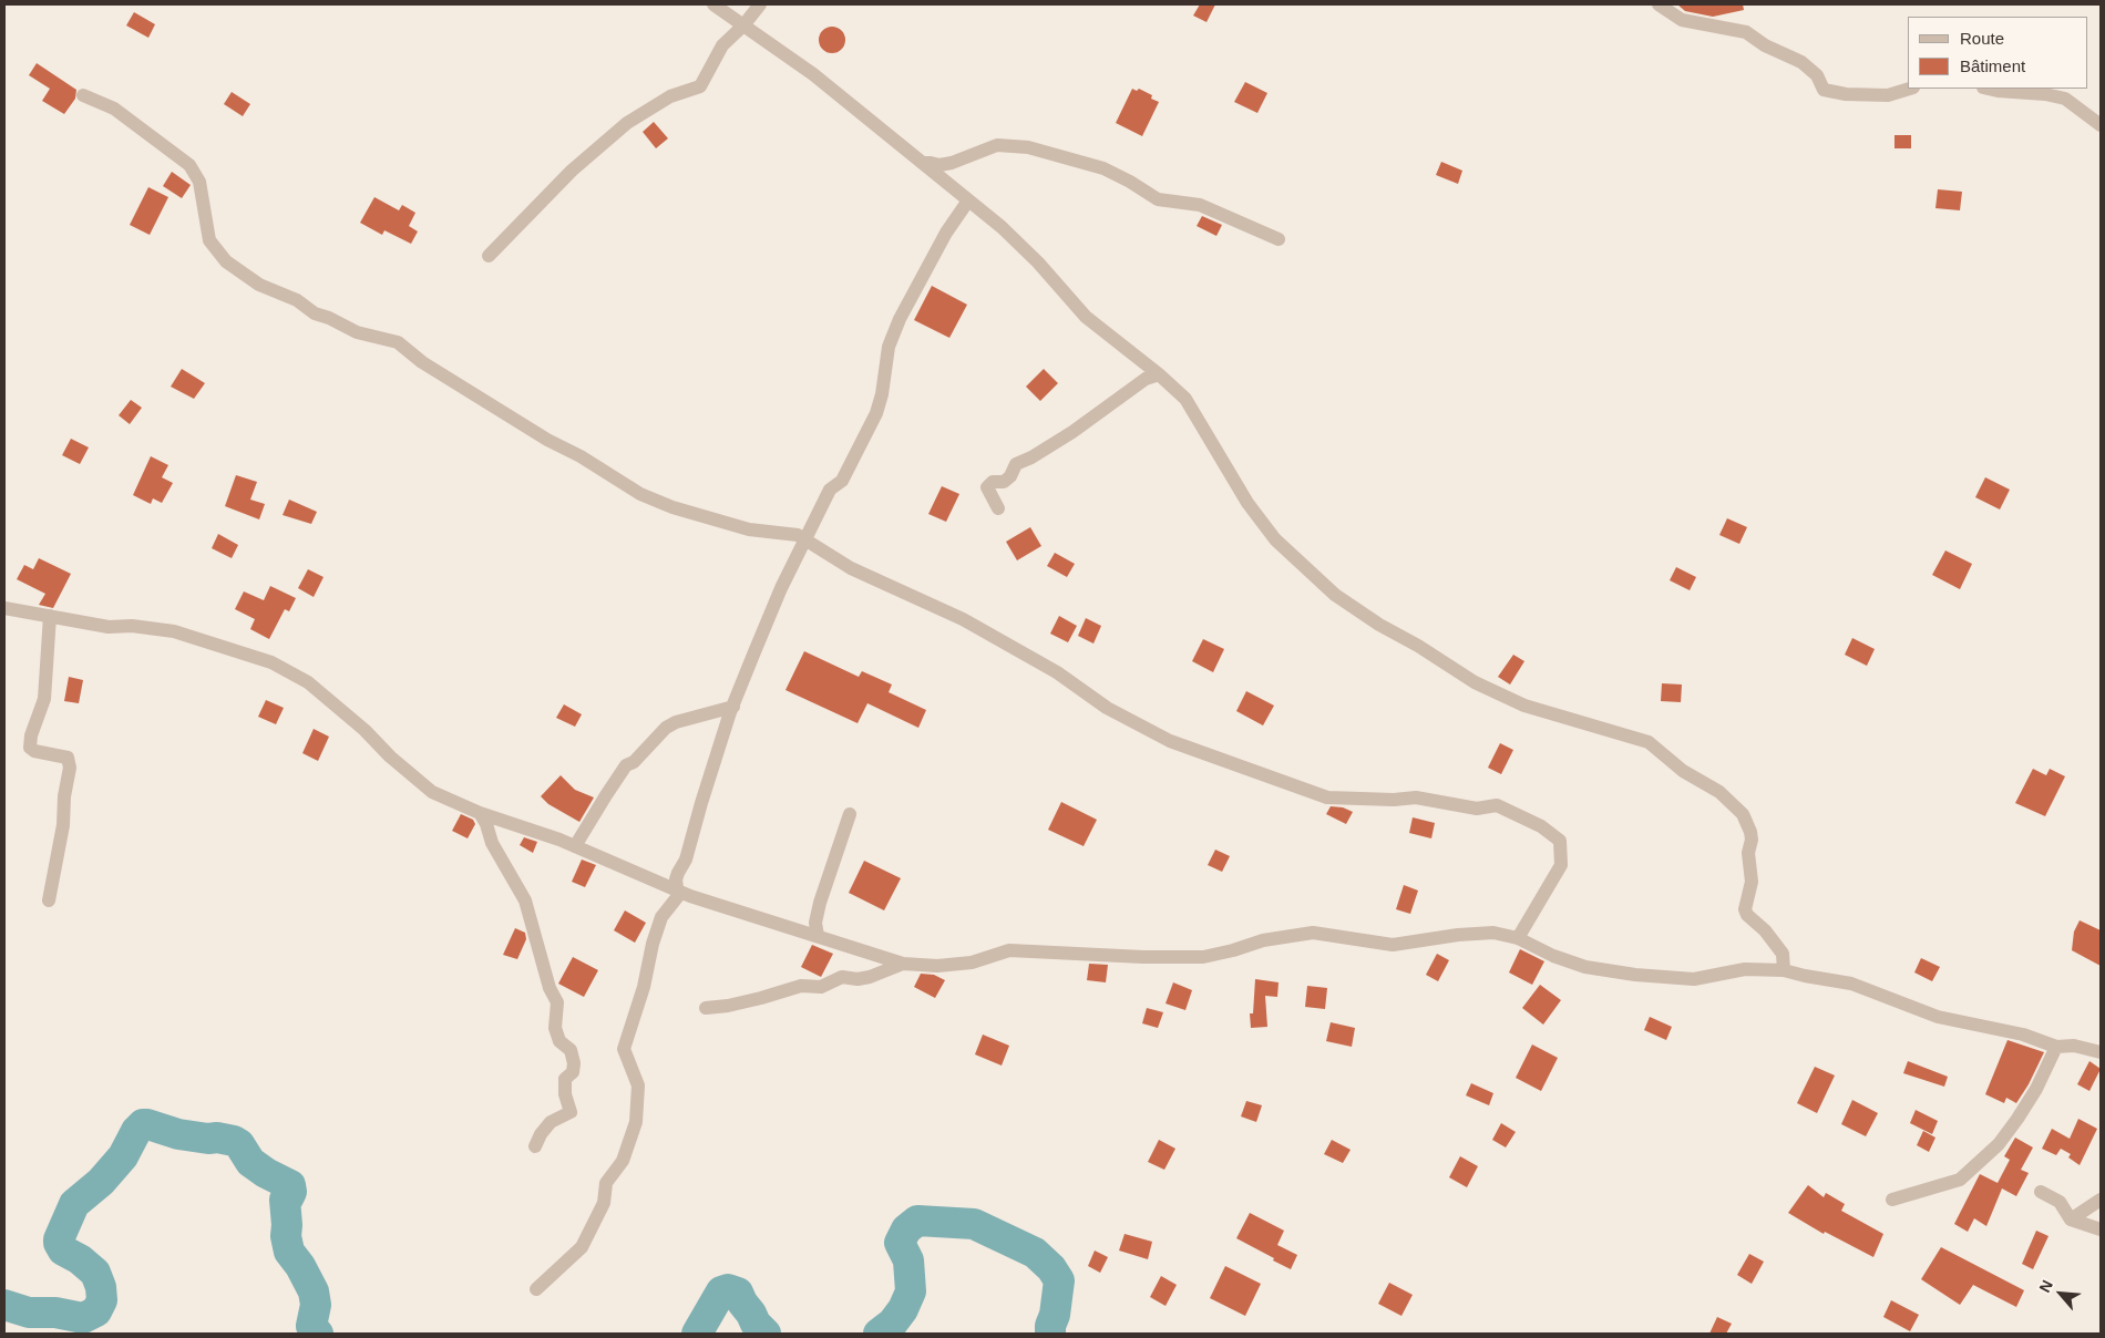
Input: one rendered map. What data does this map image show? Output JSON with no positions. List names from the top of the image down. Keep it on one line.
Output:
{"legend":["Route","Bâtiment"],"north":"top left"}
